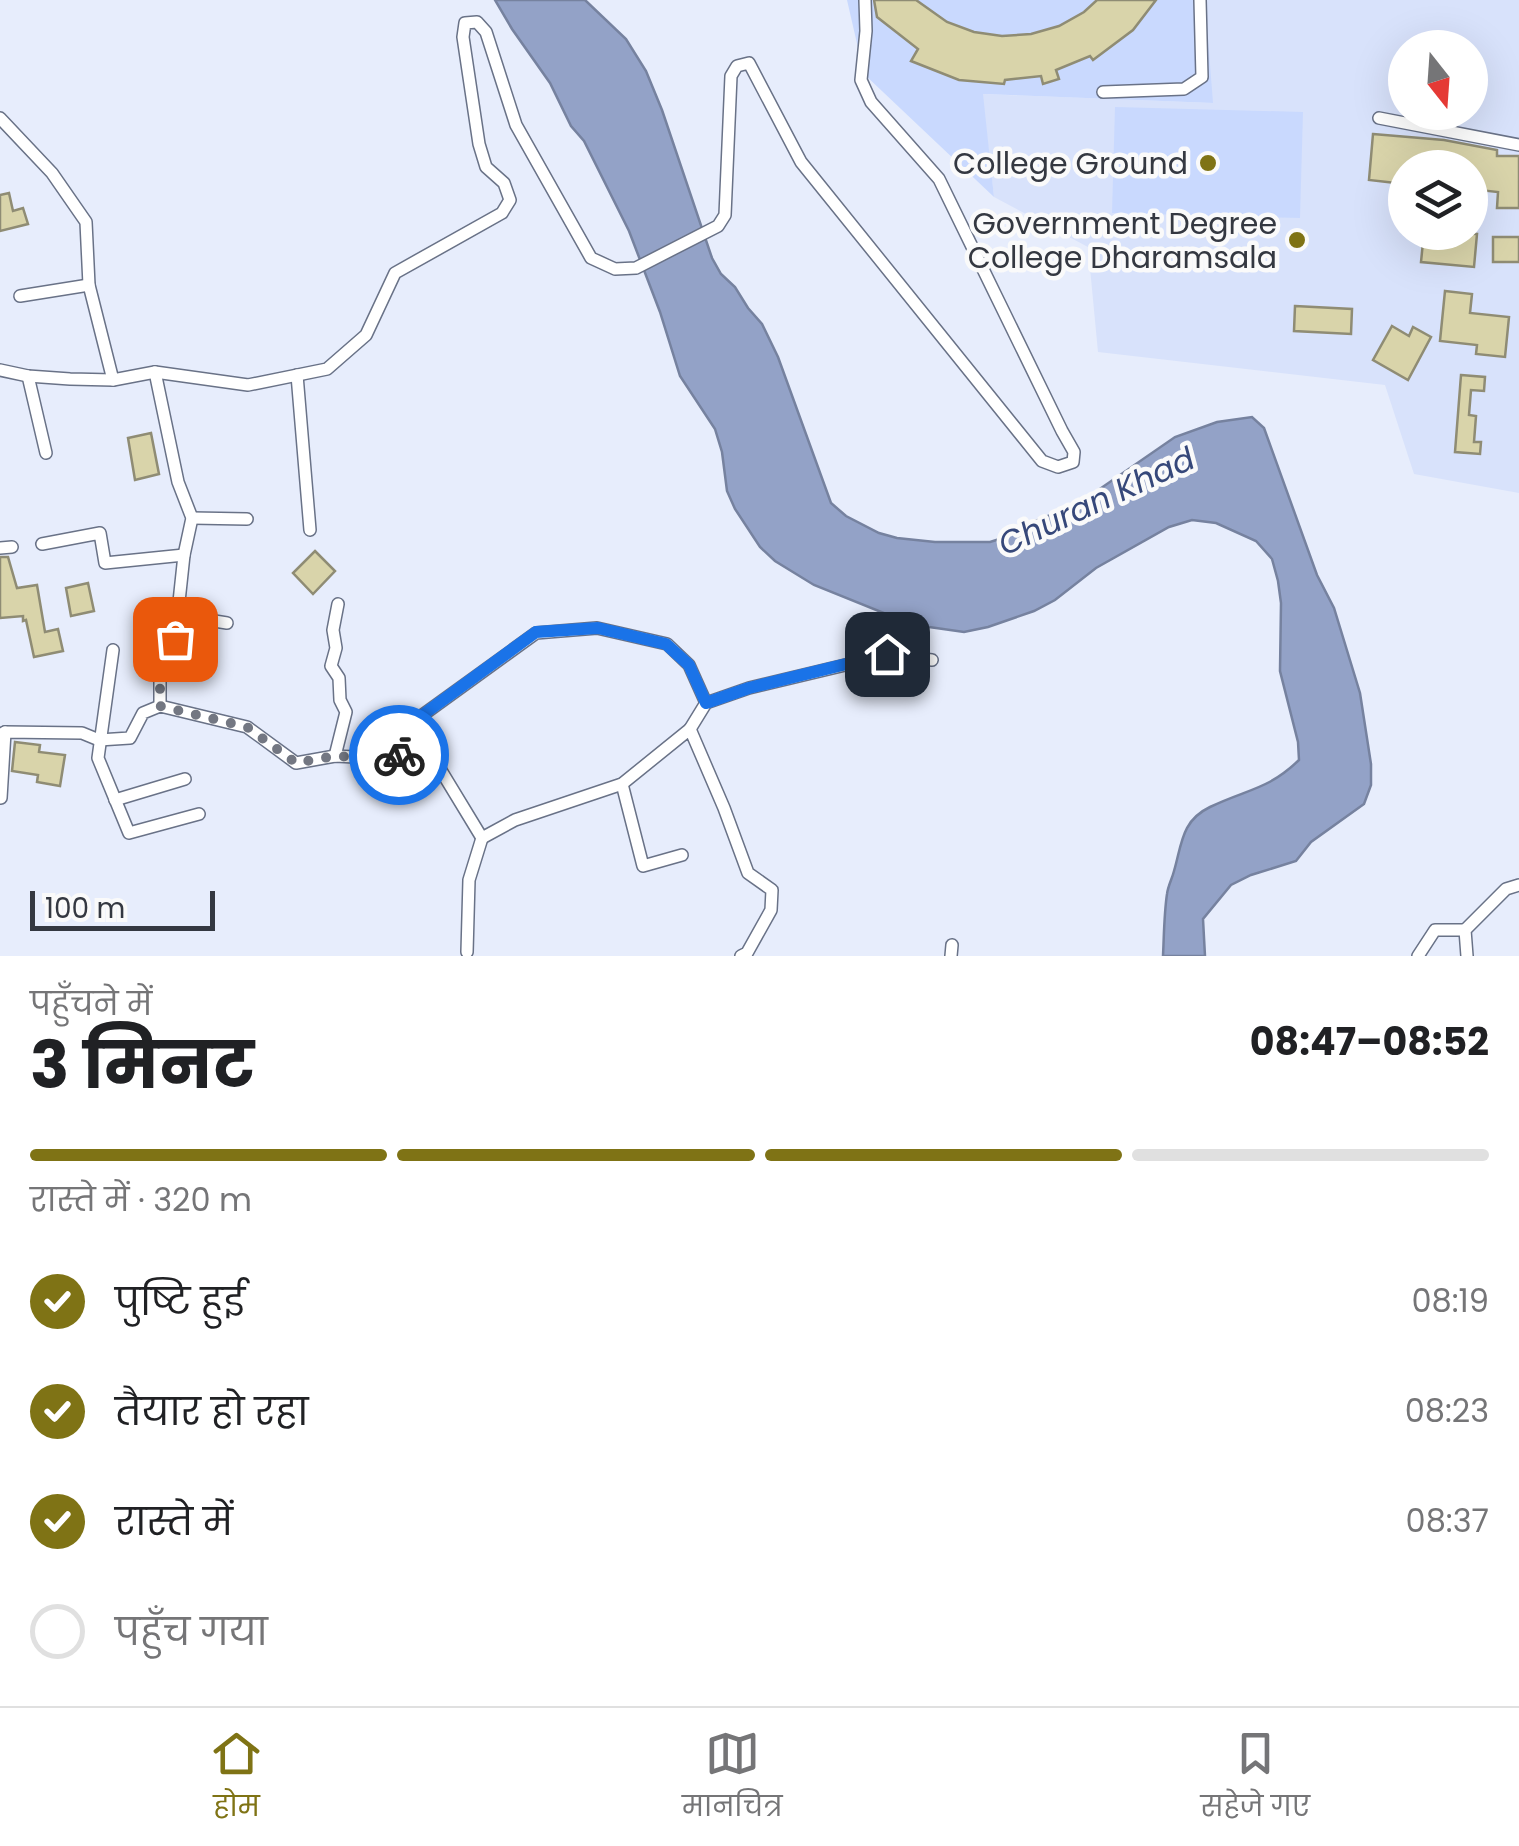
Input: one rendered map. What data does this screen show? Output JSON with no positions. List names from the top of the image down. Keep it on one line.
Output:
{"water":["Churan Khad"],"places":["College Ground","Government Degree College Dharamsala"],"scale_bar":"100 m","north":"bottom","page":{"scale":"100 m","heading":["3 मिनट","पहुँचने में","08:47–08:52"],"bar":"रास्ते में · 320 m","list":[["पुष्टि हुई","08:19"],["तैयार हो रहा","08:23"],["रास्ते में","08:37"],"पहुँच गया"],"tabs":["होम","मानचित्र","सहेजे गए"]}}
